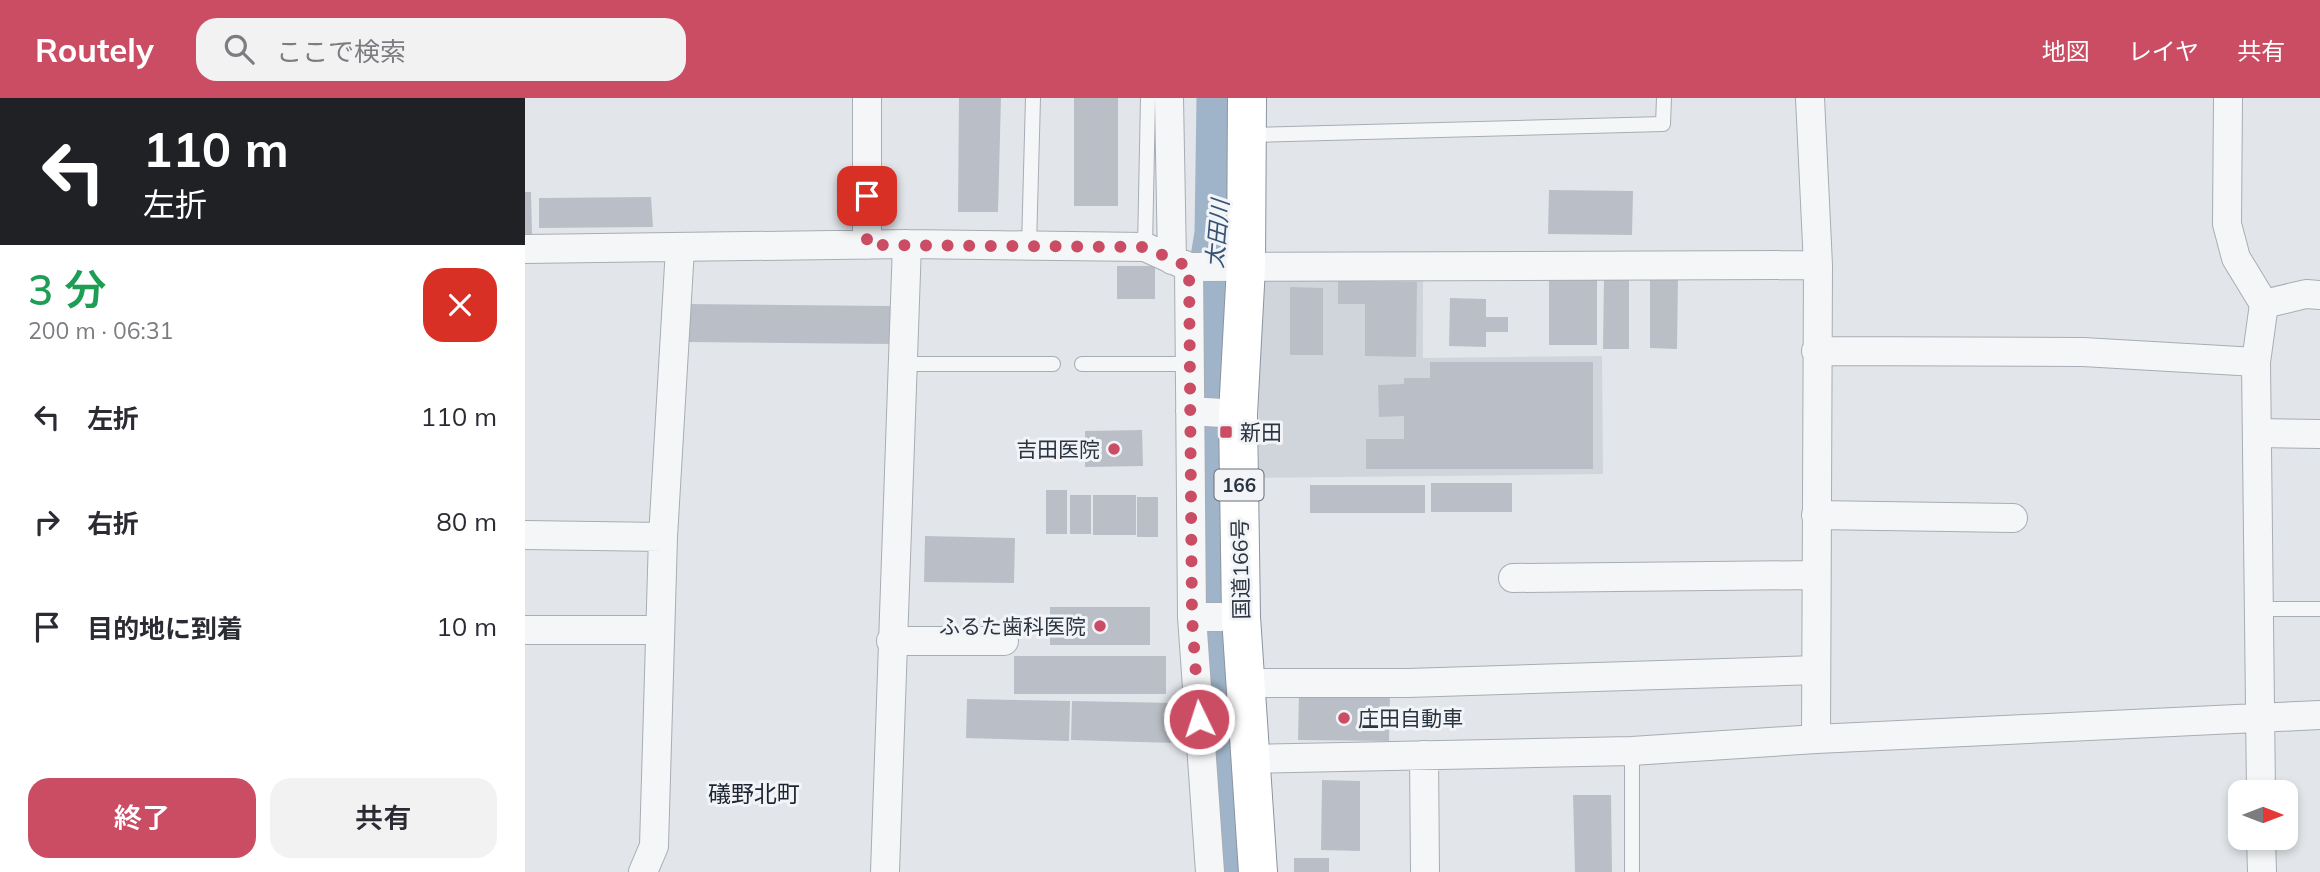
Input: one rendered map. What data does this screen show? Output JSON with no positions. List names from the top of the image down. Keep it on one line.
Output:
{"streets":{"highway":["166","国道166号"]},"districts":["礒野北町"],"water":["太田川"],"places":{"transit":["新田"],"other":["吉田医院","ふるた歯科医院","庄田自動車"]},"north":"right","page":{"header":"Routely","search":"ここで検索","nav":["地図","レイヤ","共有"],"turn":["110 m","左折"],"heading":["3 分","200 m · 06:31"],"list":[{"name":"左折","value":"110 m"},{"name":"右折","value":"80 m"},{"name":"目的地に到着","value":"10 m"}],"buttons":["終了","共有"]}}
